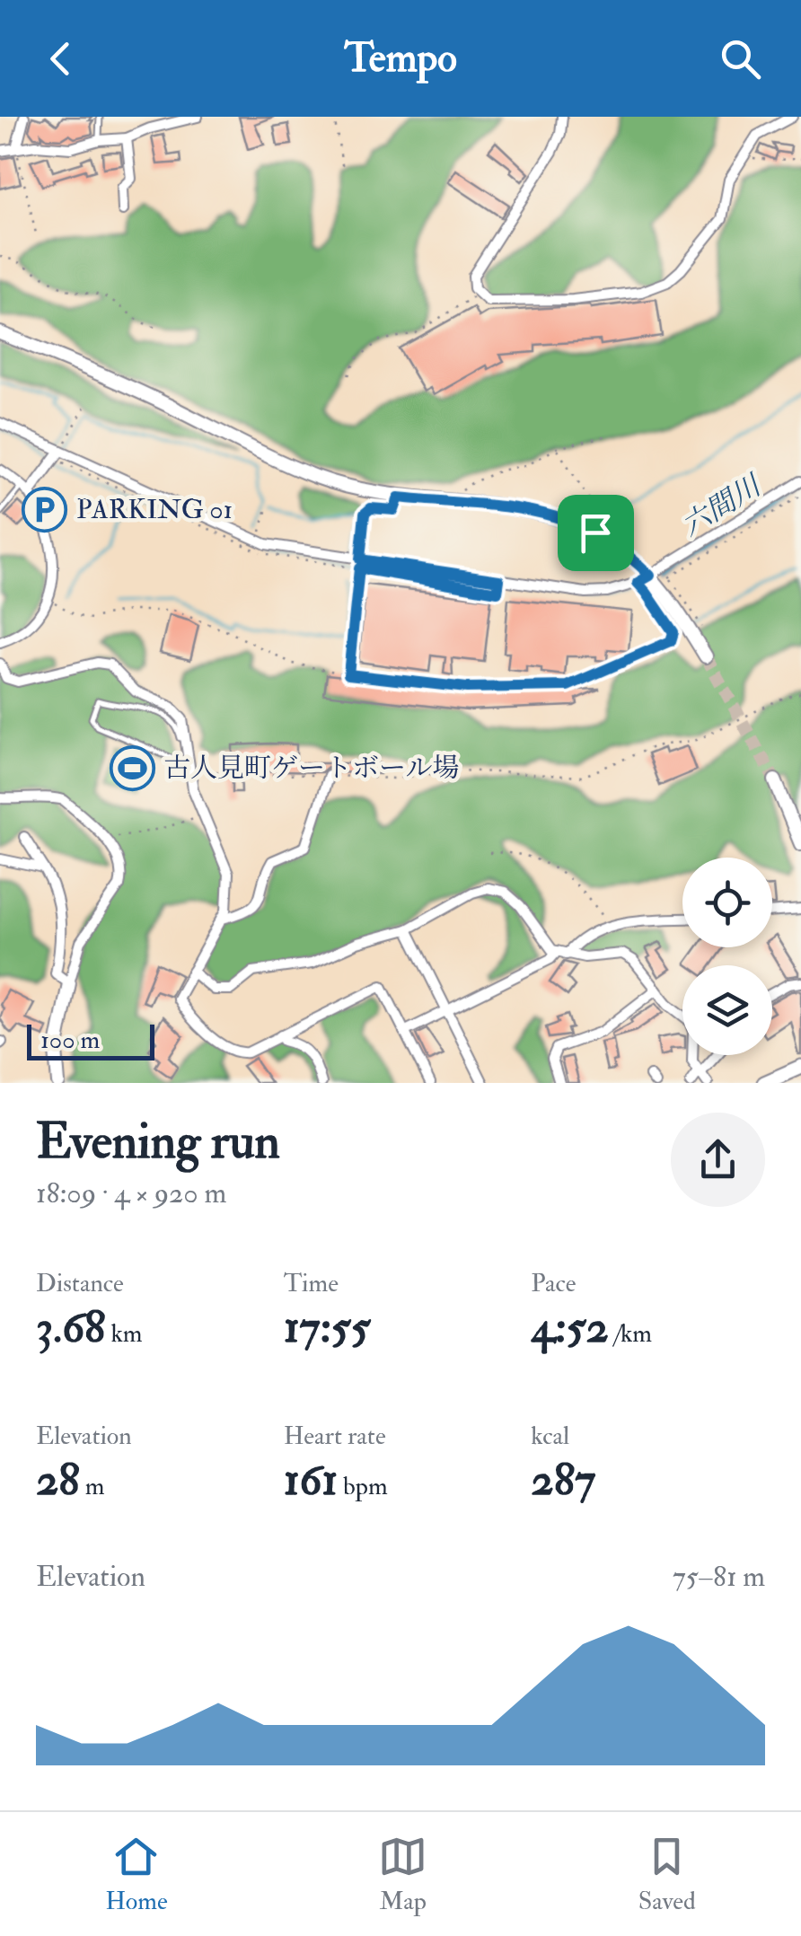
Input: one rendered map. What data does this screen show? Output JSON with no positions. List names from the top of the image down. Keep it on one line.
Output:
{"water":["六間川"],"places":{"parking":["PARKING 01"],"sports":["古人見町ゲートボール場"]},"scale_bar":"100 m","page":{"header":"Tempo","scale":"100 m","heading":["Evening run","18:09 · 4 × 920 m"],"stats":[["Distance","3.68 km"],["Time","17:55"],["Pace","4:52 /km"],["Elevation","28 m"],["Heart rate","161 bpm"],["kcal","287"]],"chart":["Elevation","75–81 m"],"tabs":["Home","Map","Saved"]}}
